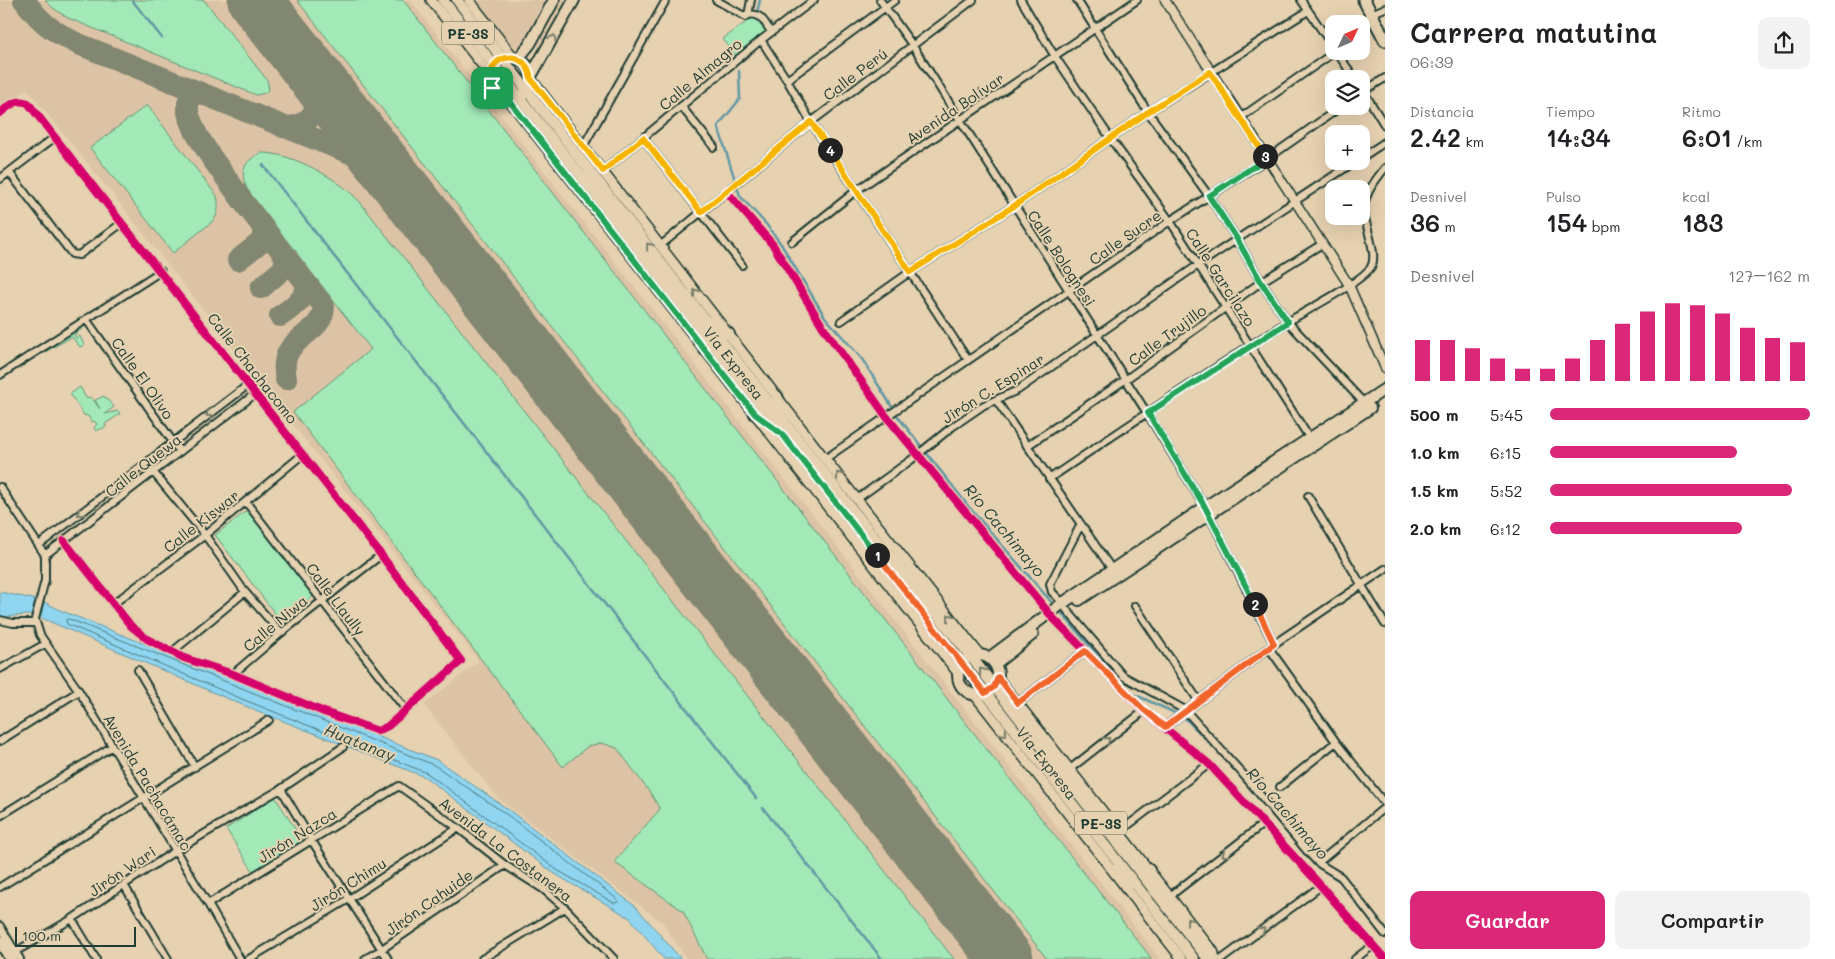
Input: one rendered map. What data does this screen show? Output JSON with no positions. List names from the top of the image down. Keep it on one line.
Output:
{"streets":{"main road":["PE-3S","Vía Expresa"],"street":["Calle Almagro","Calle Perú","Avenida Bolívar","Calle Sucre","Calle Bolognesi","Calle Garcilazo","Calle Trujillo","Calle Chachacomo","Calle El Olivo","Jirón C. Espinar","Calle Quewa","Calle Kiswar","Calle Llaully","Calle Niwa","Avenida Pachacámac","Jirón Nazca","Avenida La Costanera","Jirón Wari","Jirón Chimu","Jirón Cahuide"]},"crossings":[["Calle Almagro","Vía Expresa"],["Calle Perú","Calle Bolognesi"],["Calle Perú","Vía Expresa"],["Avenida Bolívar","Calle Bolognesi"],["Avenida Bolívar","Calle Garcilazo"],["Calle Sucre","Calle Bolognesi"],["Calle Sucre","Calle Garcilazo"],["Calle Sucre","Vía Expresa"],["Calle Bolognesi","Calle Trujillo"],["Calle Bolognesi","Jirón C. Espinar"],["Calle Garcilazo","Calle Trujillo"],["Calle Garcilazo","Jirón C. Espinar"],["Vía Expresa","Jirón C. Espinar"],["Calle Chachacomo","Calle Quewa"],["Calle Chachacomo","Calle Kiswar"],["Calle Chachacomo","Calle Llaully"],["Calle Chachacomo","Calle Niwa"],["Calle El Olivo","Calle Quewa"],["Calle Kiswar","Calle Llaully"],["Calle Llaully","Calle Niwa"],["Avenida Pachacámac","Jirón Nazca"],["Avenida Pachacámac","Jirón Wari"],["Jirón Nazca","Avenida La Costanera"],["Avenida La Costanera","Jirón Chimu"],["Avenida La Costanera","Jirón Cahuide"]],"water":["Río Cachimayo","Huatanay"],"scale_bar":"100 m","north":"top right","page":{"heading":["Carrera matutina","06:39"],"map_buttons":["+","−"],"stats":[["Distancia","2.42 km"],["Tiempo","14:34"],["Ritmo","6:01 /km"],["Desnivel","36 m"],["Pulso","154 bpm"],["kcal","183"]],"pins":["4","3","1","2"],"chart":["Desnivel","127–162 m"],"list":[{"name":"500 m","note":"5:45"},{"name":"1.0 km","note":"6:15"},{"name":"1.5 km","note":"5:52"},{"name":"2.0 km","note":"6:12"}],"buttons":["Guardar","Compartir"],"scale":"100 m"}}
